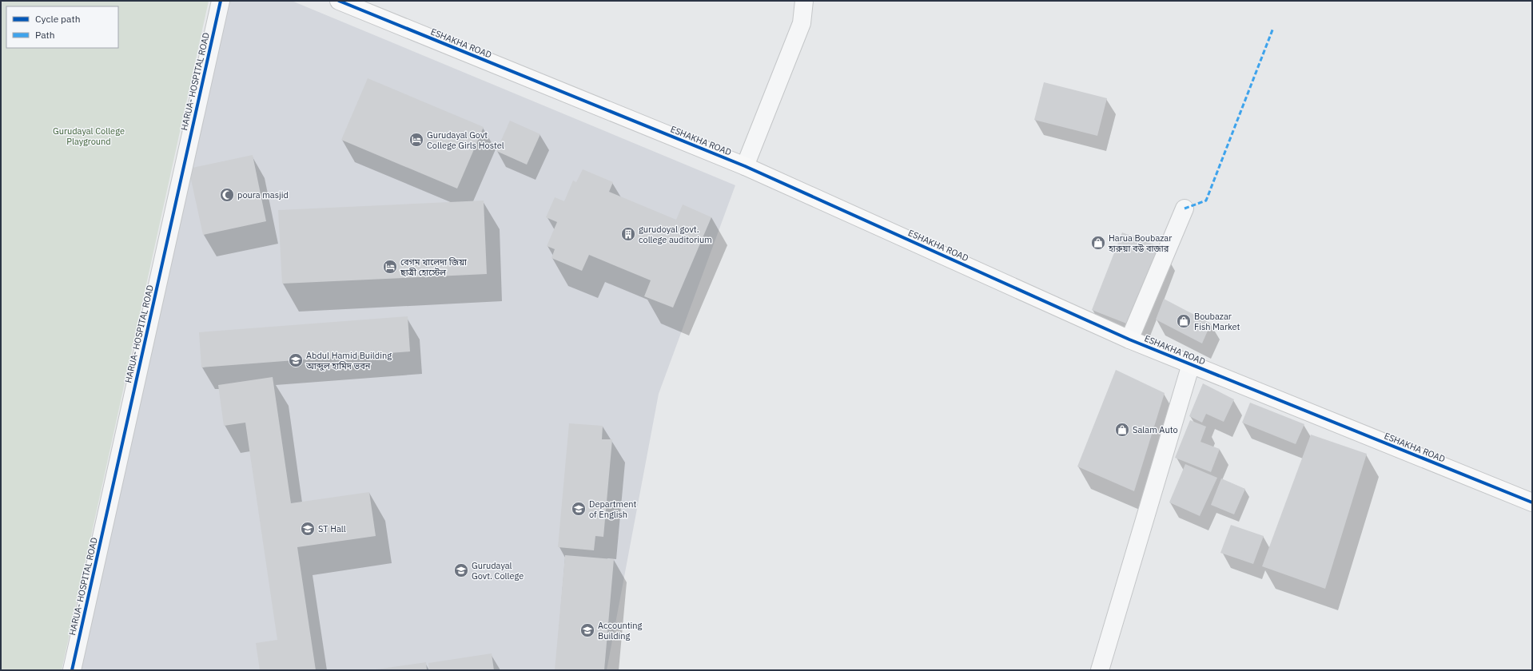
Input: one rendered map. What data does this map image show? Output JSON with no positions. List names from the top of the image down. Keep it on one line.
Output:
{"streets":{"street":["ESHAKHA ROAD","HARUA- HOSPITAL ROAD"]},"parks":["Gurudayal College Playground"],"places":{"hotel":["Gurudayal Govt College Girls Hostel","বেগম খালেদা জিয়া ছাত্রী হোস্টেল"],"mosque":["poura masjid"],"building":["gurudoyal govt. college auditorium"],"shop":["Harua Boubazar হারুয়া বউ বাজার","Boubazar Fish Market","Salam Auto"],"school or university":["Abdul Hamid Building আব্দুল হামিদ ভবন","Department of English","ST Hall","Gurudayal Govt. College","Accounting Building"]},"legend":["Cycle path","Path"]}
